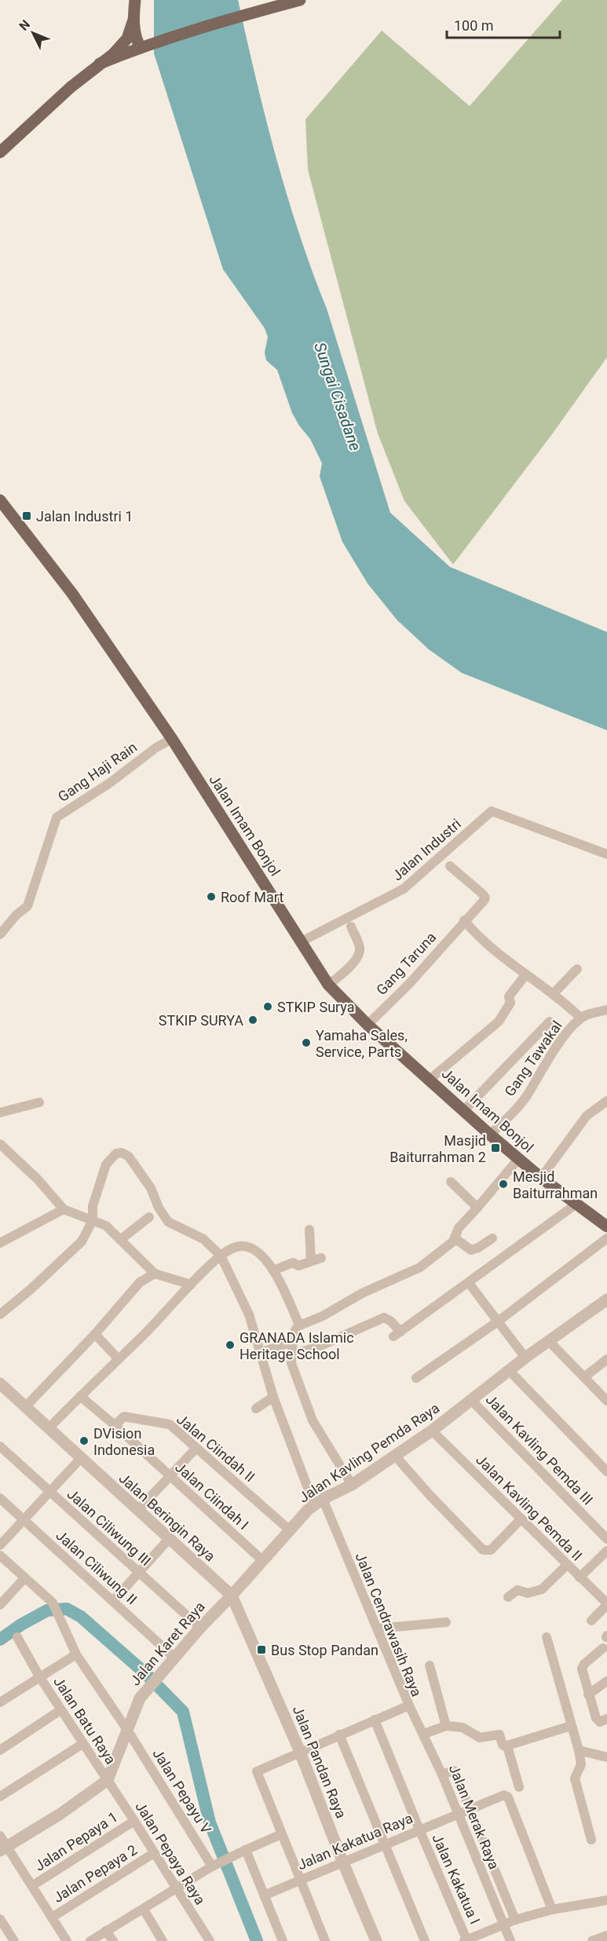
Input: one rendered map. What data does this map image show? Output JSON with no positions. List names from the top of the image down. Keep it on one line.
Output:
{"streets":{"main road":["Jalan Imam Bonjol"],"street":["Gang Haji Rain","Jalan Industri","Gang Taruna","Gang Tawakal","Jalan Ciindah II","Jalan Kavling Pemda III","Jalan Kavling Pemda Raya","Jalan Ciindah I","Jalan Kavling Pemda II","Jalan Beringin Raya","Jalan Ciliwung III","Jalan Ciliwung II","Jalan Cendrawasih Raya","Jalan Karet Raya","Jalan Batu Raya","Jalan Pandan Raya","Jalan Pepayu V","Jalan Merak Raya","Jalan Pepaya 1","Jalan Kakatua Raya","Jalan Pepaya Raya","Jalan Pepaya 2","Jalan Kakatua I"]},"crossings":[["Gang Haji Rain","Jalan Imam Bonjol"],["Jalan Imam Bonjol","Jalan Industri"],["Jalan Imam Bonjol","Gang Taruna"],["Jalan Imam Bonjol","Gang Tawakal"],["Jalan Ciindah II","Jalan Kavling Pemda Raya"],["Jalan Ciindah II","Jalan Ciindah I"],["Jalan Kavling Pemda III","Jalan Kavling Pemda Raya"],["Jalan Kavling Pemda Raya","Jalan Ciindah I"],["Jalan Kavling Pemda Raya","Jalan Kavling Pemda II"],["Jalan Kavling Pemda Raya","Jalan Beringin Raya"],["Jalan Kavling Pemda Raya","Jalan Cendrawasih Raya"],["Jalan Kavling Pemda Raya","Jalan Karet Raya"],["Jalan Kavling Pemda Raya","Jalan Pandan Raya"],["Jalan Beringin Raya","Jalan Karet Raya"],["Jalan Beringin Raya","Jalan Pandan Raya"],["Jalan Ciliwung III","Jalan Karet Raya"],["Jalan Ciliwung II","Jalan Karet Raya"],["Jalan Cendrawasih Raya","Jalan Pandan Raya"],["Jalan Cendrawasih Raya","Jalan Merak Raya"],["Jalan Cendrawasih Raya","Jalan Kakatua I"],["Jalan Karet Raya","Jalan Batu Raya"],["Jalan Karet Raya","Jalan Pandan Raya"],["Jalan Karet Raya","Jalan Pepayu V"],["Jalan Karet Raya","Jalan Pepaya Raya"],["Jalan Batu Raya","Jalan Pepaya Raya"],["Jalan Pandan Raya","Jalan Kakatua Raya"],["Jalan Merak Raya","Jalan Kakatua Raya"],["Jalan Pepaya 1","Jalan Pepaya Raya"],["Jalan Kakatua Raya","Jalan Kakatua I"],["Jalan Pepaya Raya","Jalan Pepaya 2"]],"water":["Sungai Cisadane"],"places":{"transit":["Jalan Industri 1","Masjid Baiturrahman 2","Bus Stop Pandan"],"other":["Roof Mart","STKIP Surya","STKIP SURYA","Yamaha Sales, Service, Parts","Mesjid Baiturrahman","GRANADA Islamic Heritage School","DVision Indonesia"]},"scale_bar":"100 m","north":"top left"}
